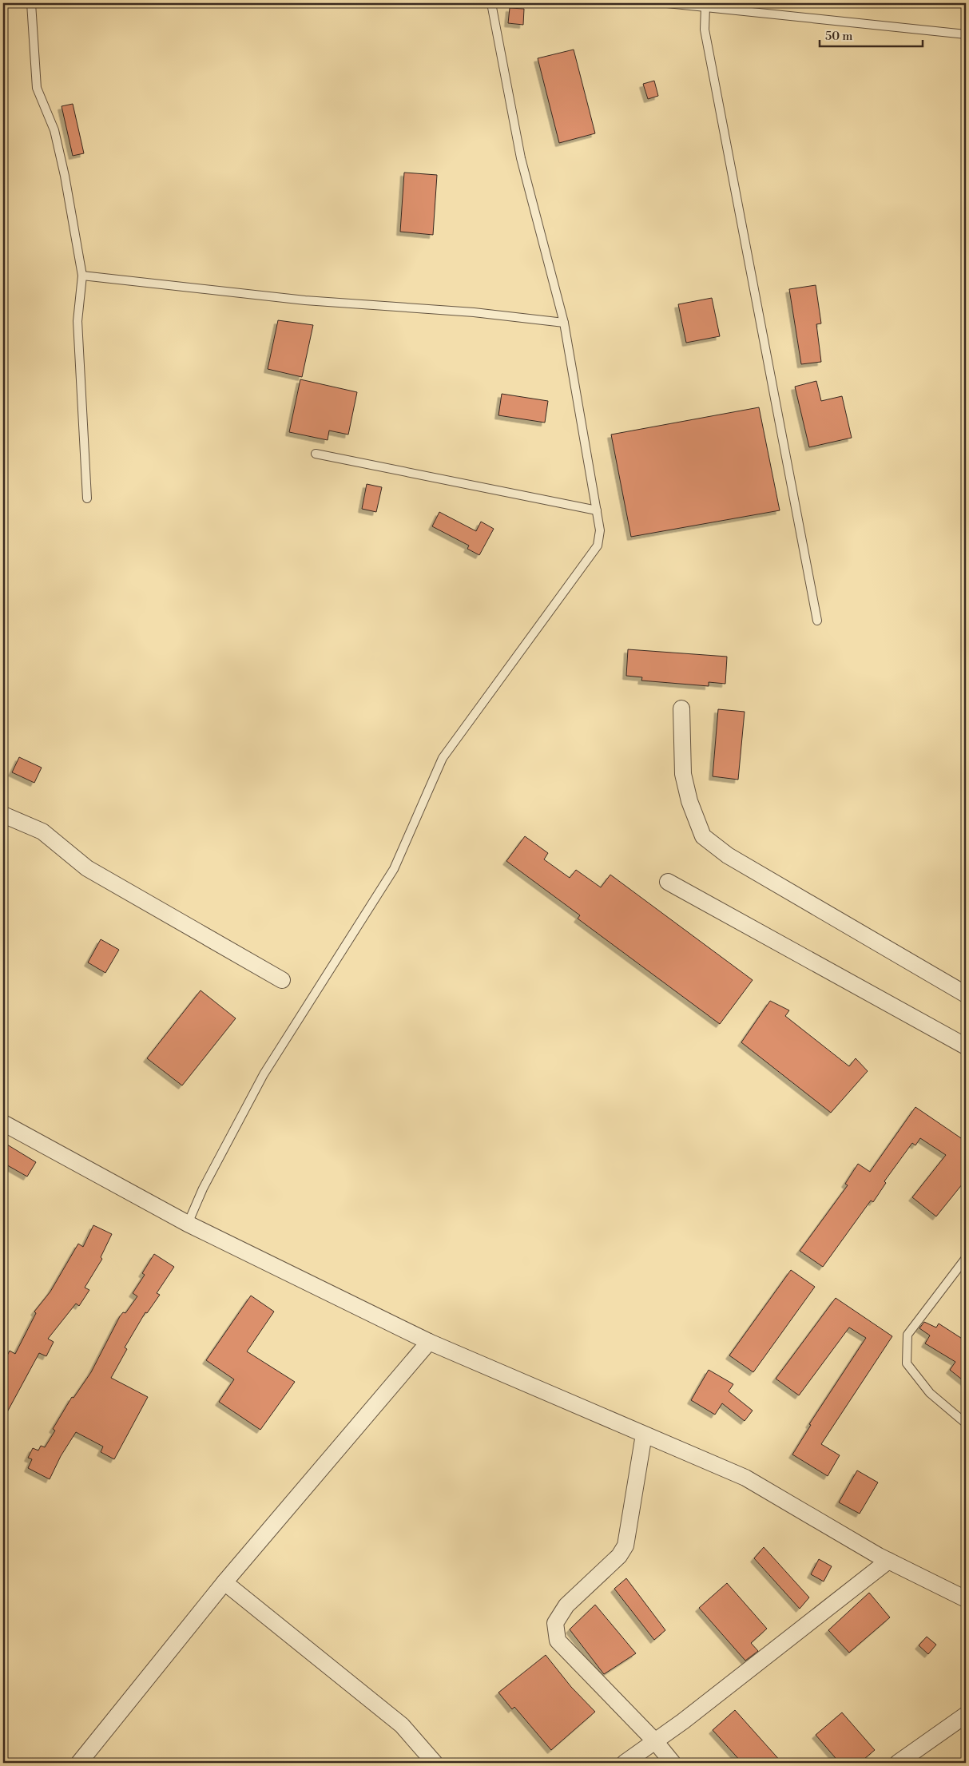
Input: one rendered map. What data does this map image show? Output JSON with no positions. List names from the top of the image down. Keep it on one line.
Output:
{"scale_bar":"50 m"}
